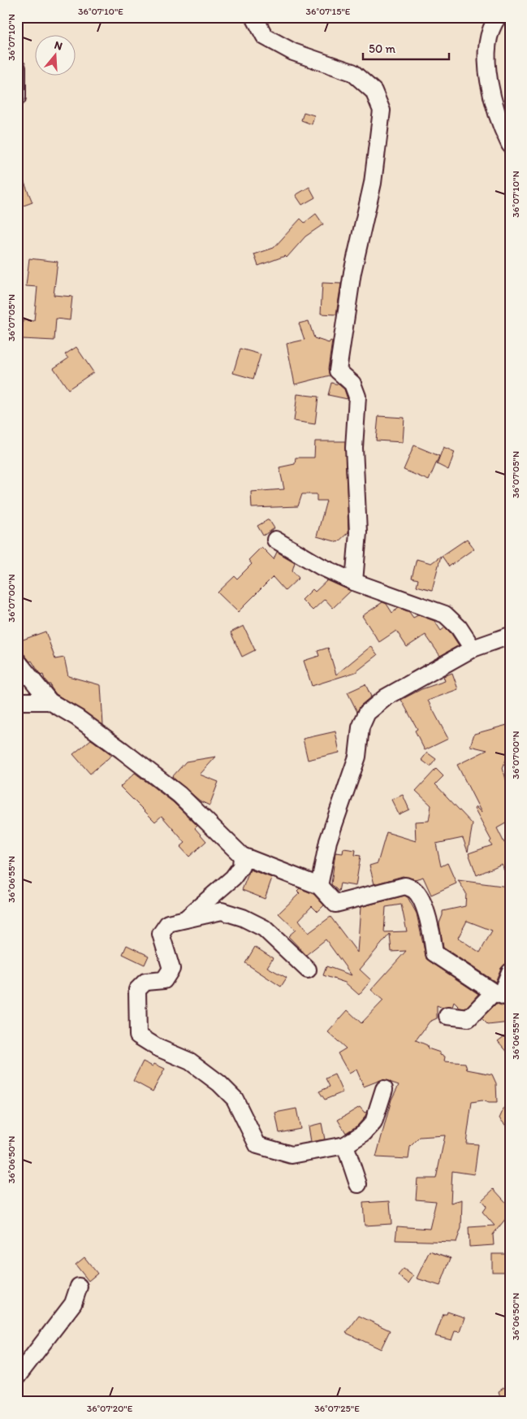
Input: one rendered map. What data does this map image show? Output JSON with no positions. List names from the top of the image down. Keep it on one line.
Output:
{"scale_bar":"50 m","north":"top","coordinates":["36°07'10\"E","36°07'15\"E","36°07'10\"N","36°07'05\"N","36°07'00\"N","36°06'55\"N","36°06'50\"N","36°07'20\"E","36°07'25\"E"]}
